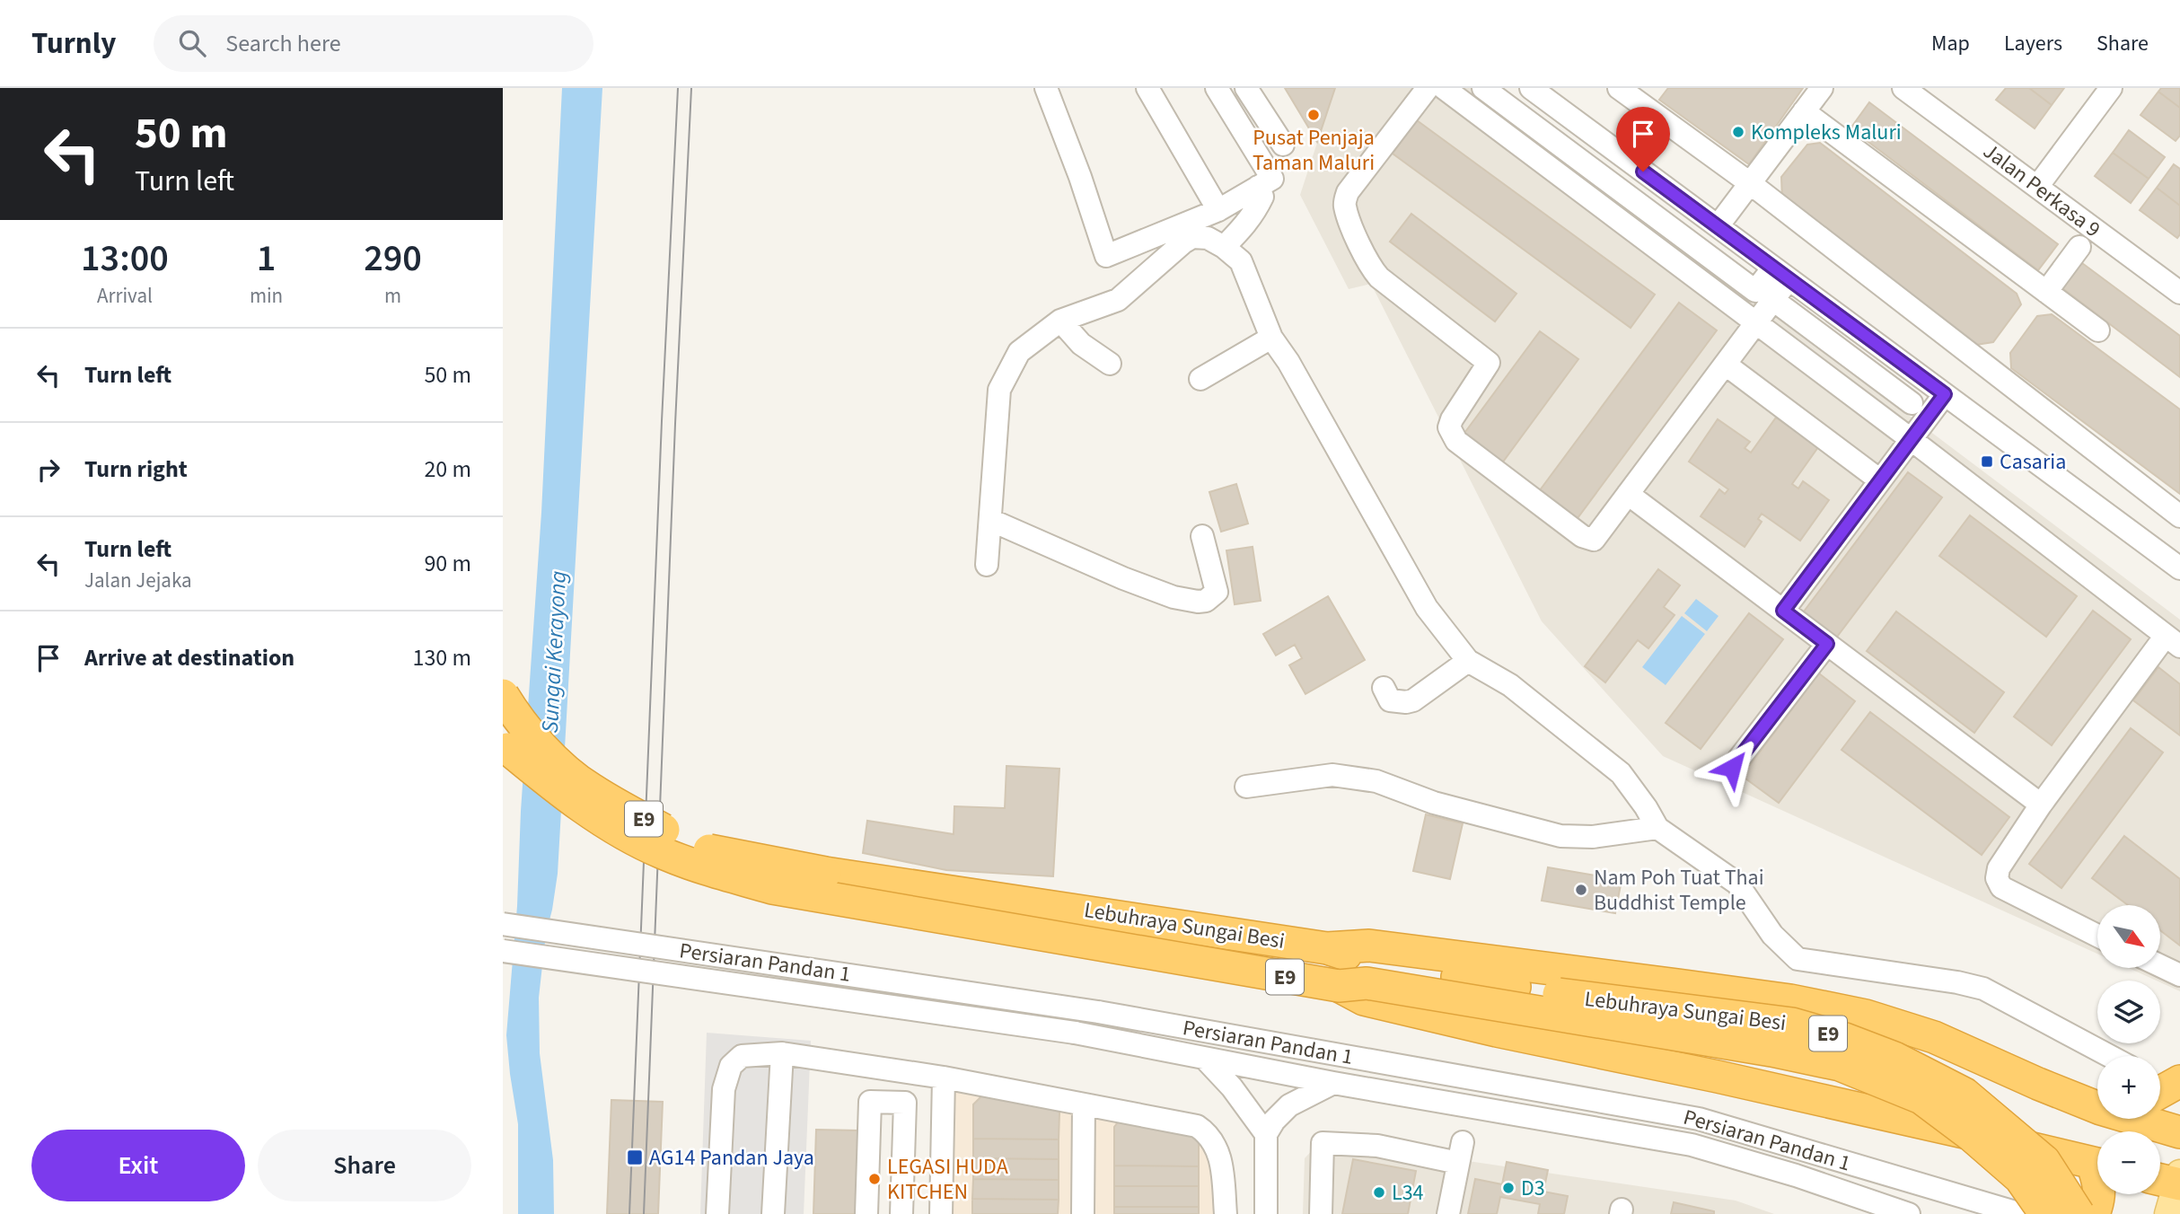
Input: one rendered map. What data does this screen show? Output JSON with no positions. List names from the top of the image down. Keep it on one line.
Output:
{"streets":{"highway":["E9","Lebuhraya Sungai Besi"],"street":["Jalan Perkasa 9","Persiaran Pandan 1"]},"water":["Sungai Kerayong"],"places":{"other":["Pusat Penjaja Taman Maluri","Kompleks Maluri","Nam Poh Tuat Thai Buddhist Temple","LEGASI HUDA KITCHEN","D3","L34"],"transit":["Casaria","AG14 Pandan Jaya"]},"north":"bottom right","page":{"header":"Turnly","search":"Search here","nav":["Map","Layers","Share"],"turn":["50 m","Turn left"],"eta":["13:00","Arrival","1","min","290","m"],"list":[{"name":"Turn left","value":"50 m"},{"name":"Turn right","value":"20 m"},{"name":"Turn left","note":"Jalan Jejaka","value":"90 m"},{"name":"Arrive at destination","value":"130 m"}],"map_buttons":["+","−"],"buttons":["Exit","Share"]}}
